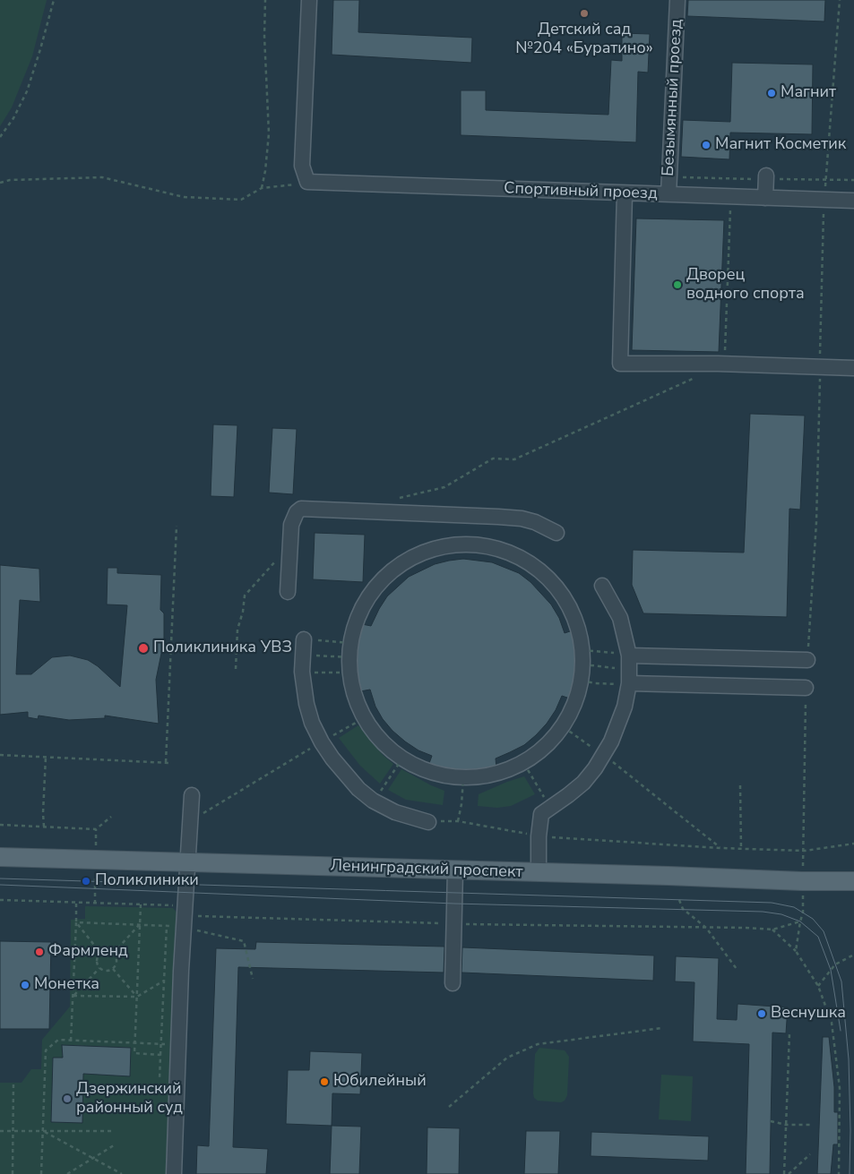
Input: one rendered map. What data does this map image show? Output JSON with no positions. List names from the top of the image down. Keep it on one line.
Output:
{"streets":{"main road":["Ленинградский проспект"],"street":["Безымянный проезд","Спортивный проезд"]},"crossings":[["Безымянный проезд","Спортивный проезд"]],"places":["Детский сад №204 «Буратино»","Магнит","Магнит Косметик","Дворец водного спорта","Поликлиника УВЗ","Поликлиники","Фармленд","Монетка","Веснушка","Юбилейный","Дзержинский районный суд"]}
